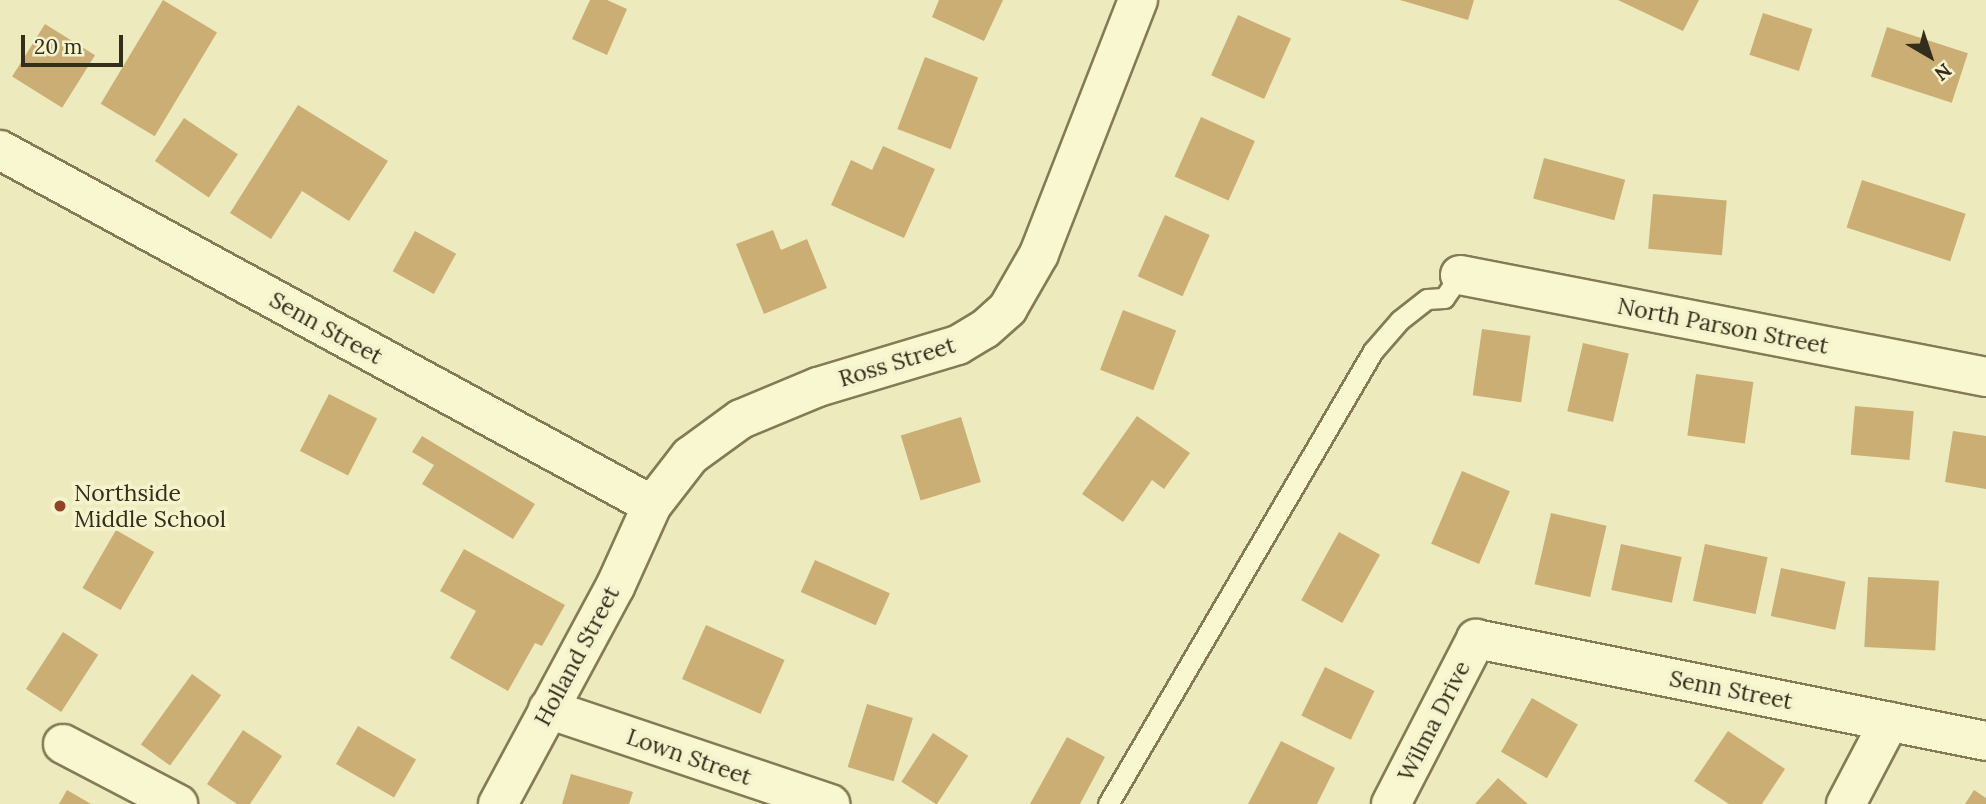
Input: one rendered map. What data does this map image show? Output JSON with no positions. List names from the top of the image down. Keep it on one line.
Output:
{"streets":{"street":["North Parson Street","Senn Street","Ross Street","Holland Street","Wilma Drive","Lown Street"]},"crossings":[["Senn Street","Ross Street"],["Senn Street","Holland Street"],["Senn Street","Wilma Drive"],["Ross Street","Holland Street"],["Holland Street","Lown Street"]],"places":["Northside Middle School"],"scale_bar":"20 m","north":"bottom right"}
